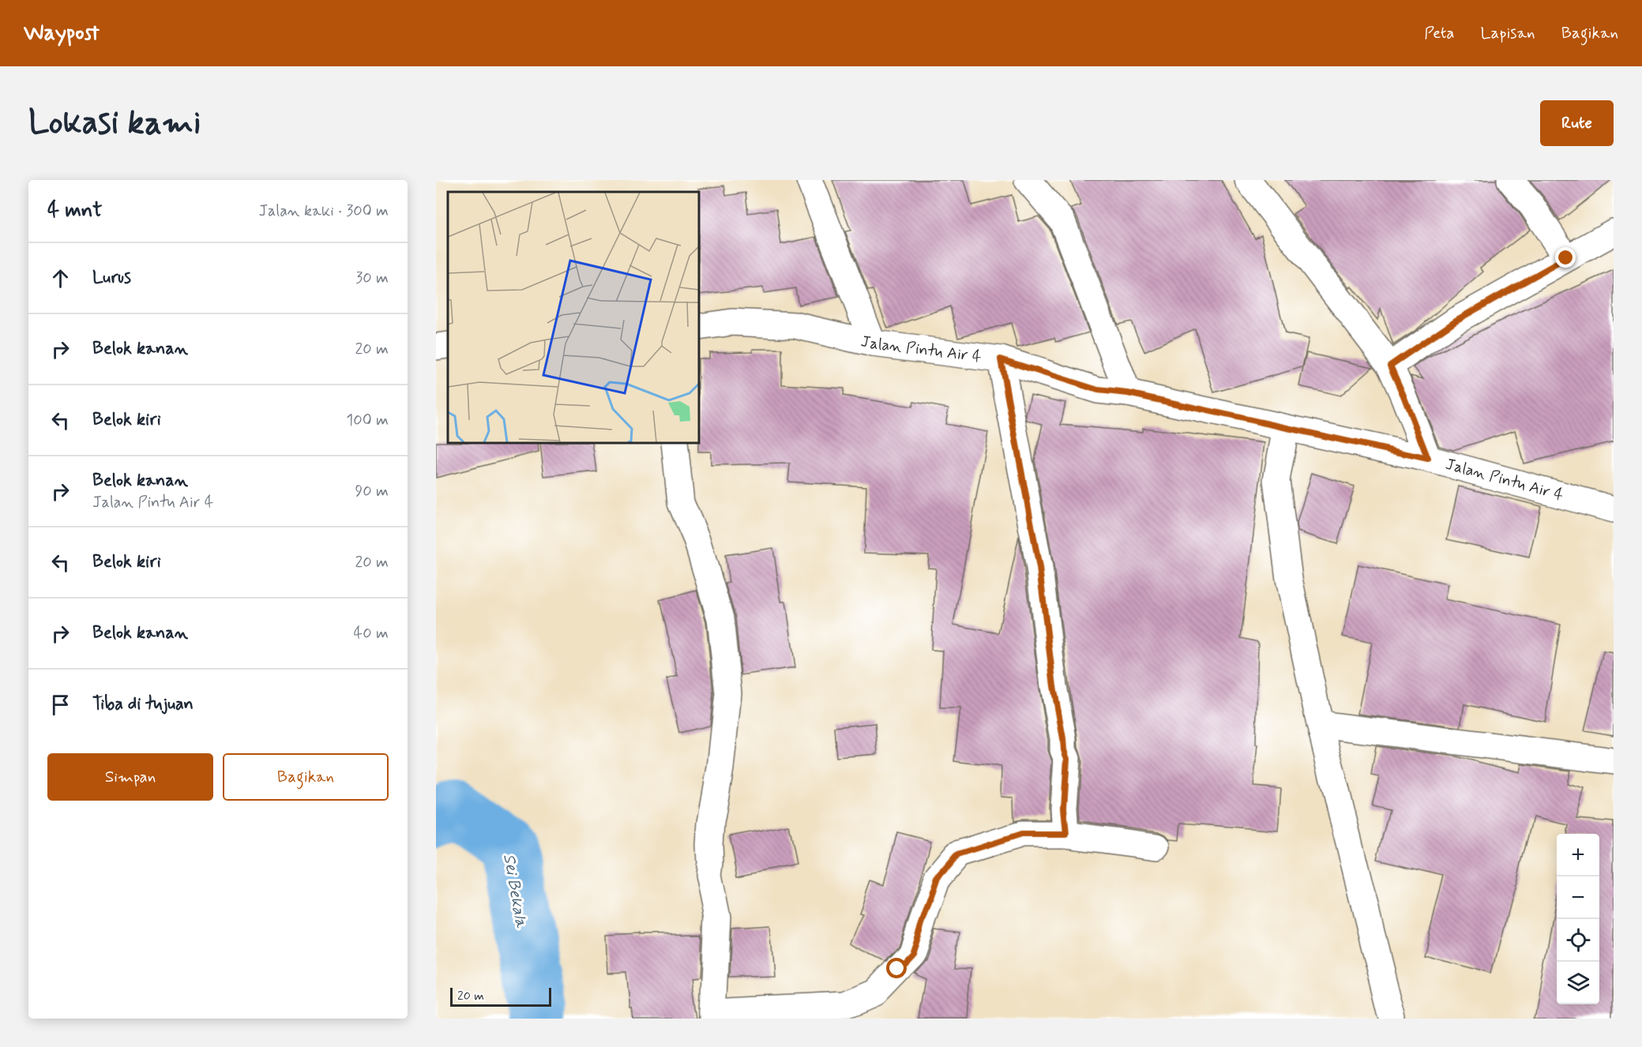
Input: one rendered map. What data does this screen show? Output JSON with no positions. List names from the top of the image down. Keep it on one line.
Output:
{"streets":{"street":["Jalan Pintu Air 4"]},"water":["Sei Bekala"],"scale_bar":"20 m","page":{"header":"Waypost","nav":["Peta","Lapisan","Bagikan"],"buttons":["Rute",["Simpan","Bagikan"]],"title":"Lokasi kami","heading":["4 mnt","Jalan kaki · 300 m"],"list":[["Lurus","30 m"],["Belok kanan","20 m"],["Belok kiri","100 m"],["Belok kanan","Jalan Pintu Air 4","90 m"],["Belok kiri","20 m"],["Belok kanan","40 m"],"Tiba di tujuan"],"map_buttons":["+","−"],"scale":"20 m"}}
